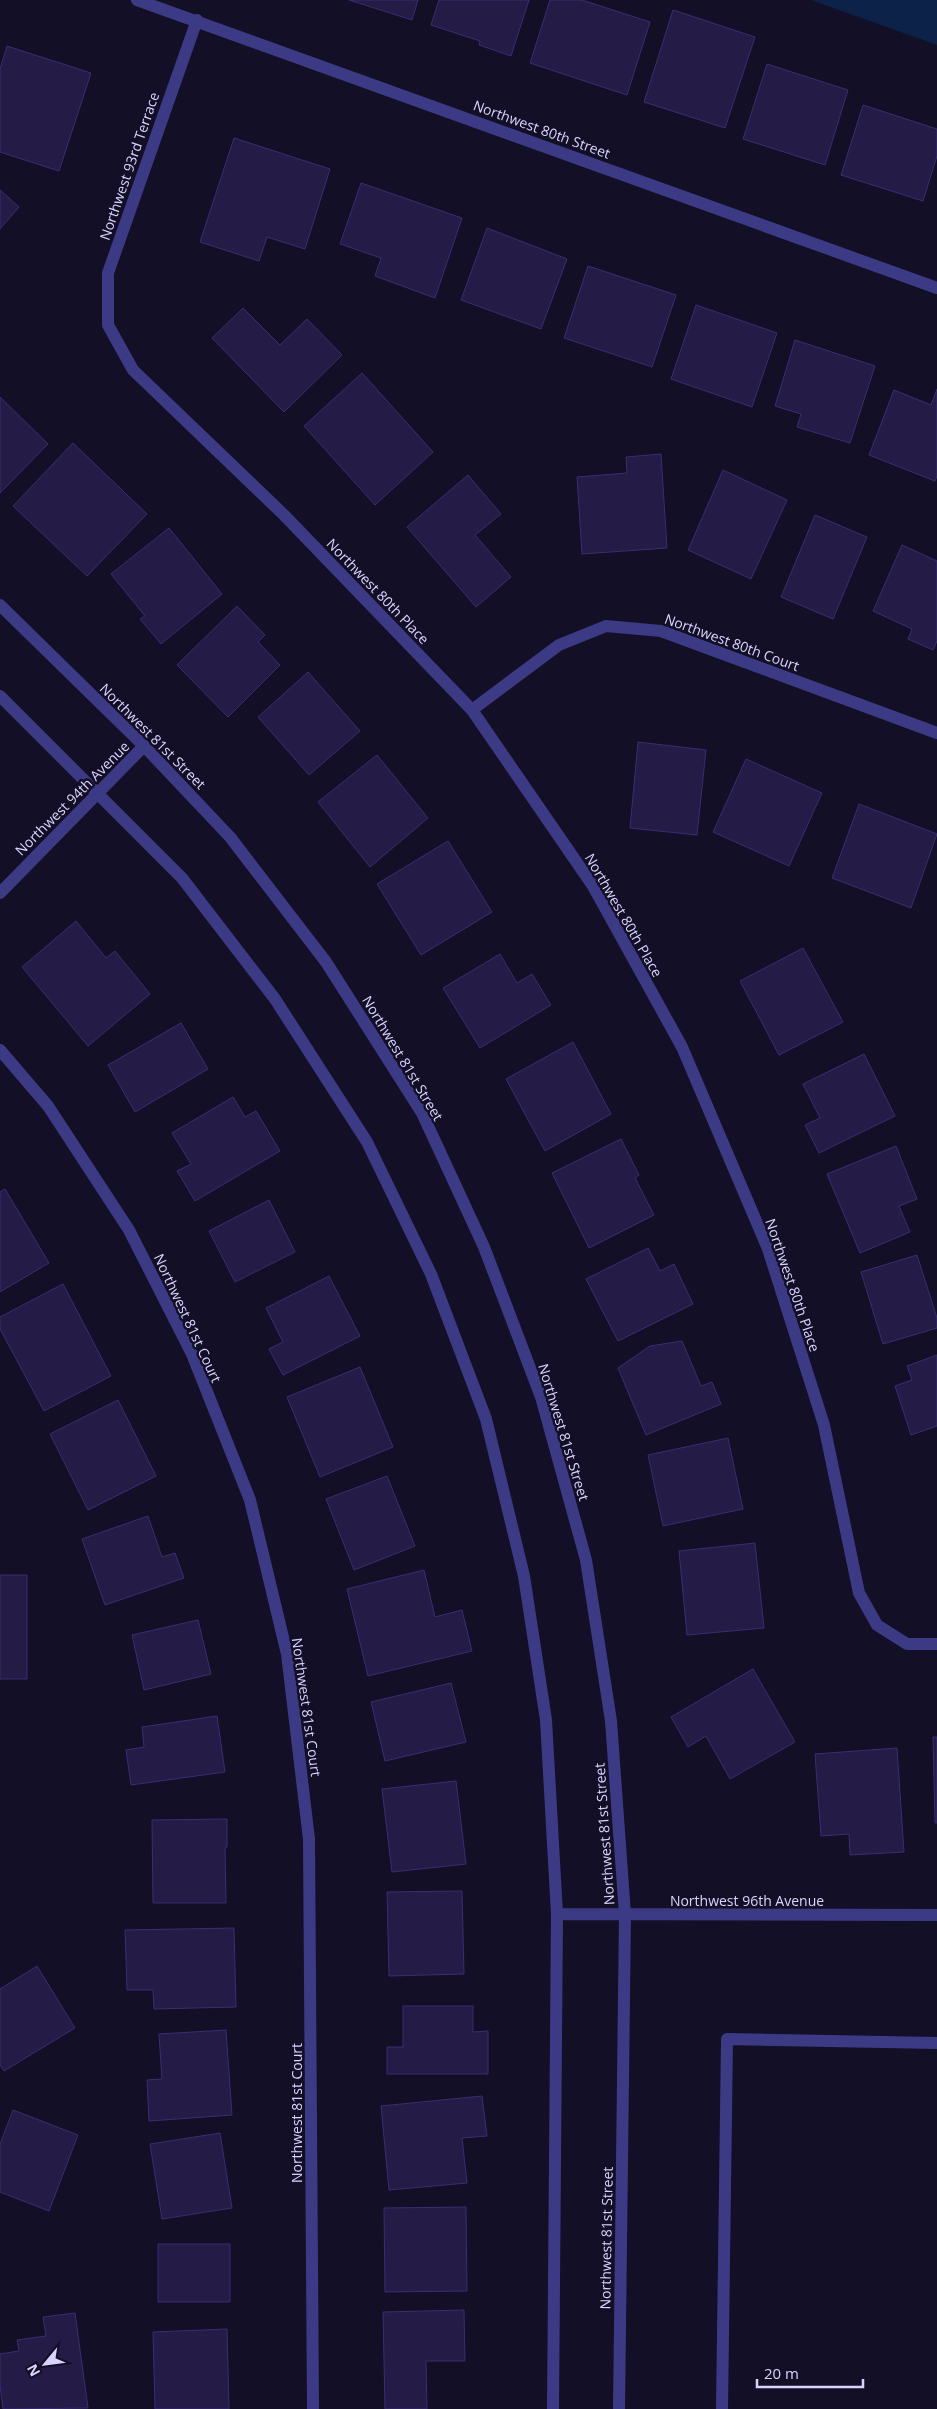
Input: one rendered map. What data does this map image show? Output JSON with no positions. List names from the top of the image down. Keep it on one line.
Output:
{"streets":{"street":["Northwest 80th Street","Northwest 93rd Terrace","Northwest 80th Place","Northwest 80th Court","Northwest 81st Street","Northwest 94th Avenue","Northwest 81st Court","Northwest 96th Avenue"]},"crossings":[["Northwest 80th Street","Northwest 93rd Terrace"],["Northwest 93rd Terrace","Northwest 80th Place"],["Northwest 80th Place","Northwest 80th Court"],["Northwest 81st Street","Northwest 94th Avenue"],["Northwest 81st Street","Northwest 96th Avenue"]],"scale_bar":"20 m","north":"bottom left"}
